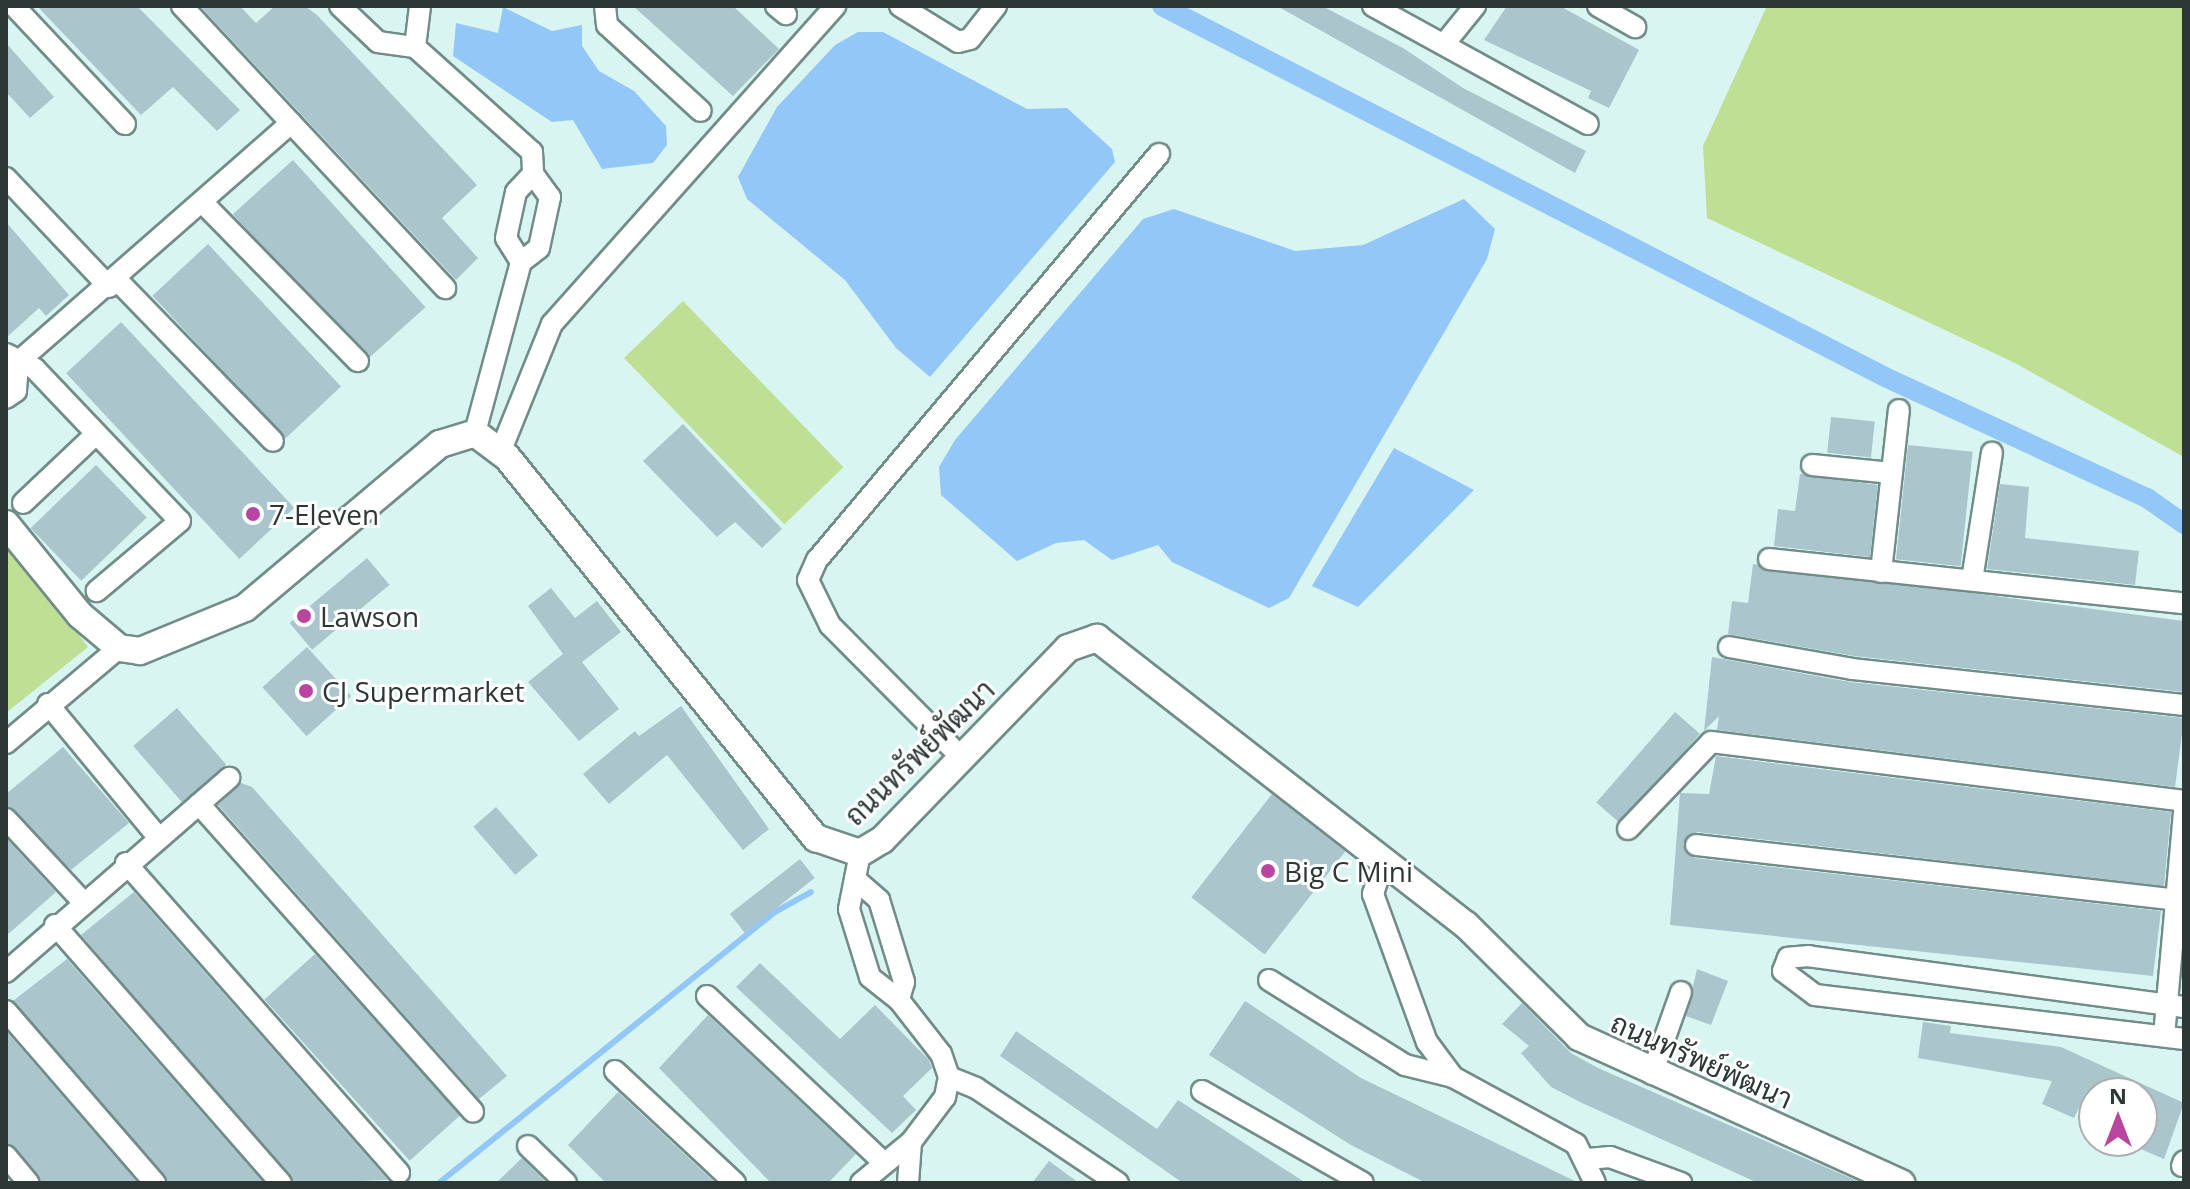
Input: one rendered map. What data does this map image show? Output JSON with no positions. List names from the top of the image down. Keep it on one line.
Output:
{"streets":{"street":["ถนนทรัพย์พัฒนา"]},"places":["7-Eleven","Lawson","CJ Supermarket","Big C Mini"],"north":"top"}
